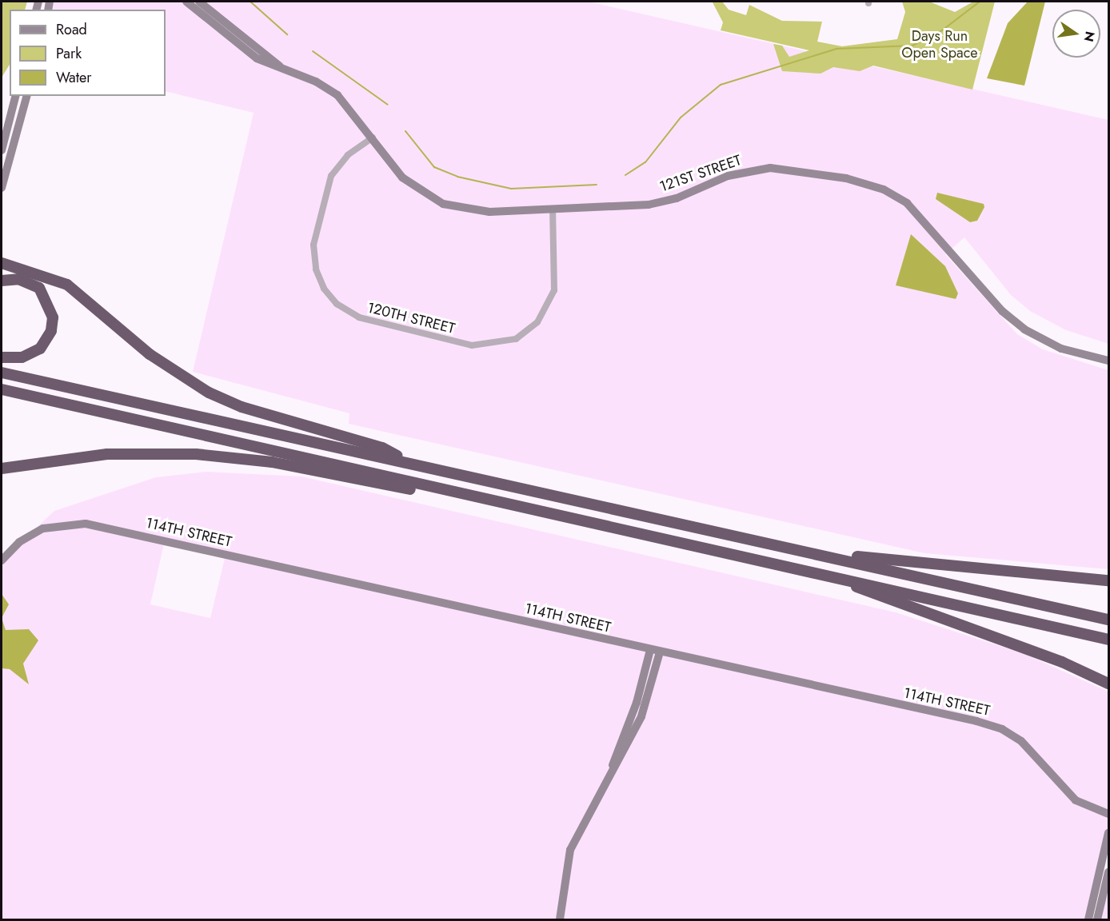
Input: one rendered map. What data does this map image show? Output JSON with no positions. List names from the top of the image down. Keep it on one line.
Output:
{"streets":{"street":["121ST STREET","120TH STREET","114TH STREET"]},"crossings":[["121ST STREET","120TH STREET"]],"parks":["Days Run Open Space"],"legend":["Road","Park","Water"],"north":"right"}
